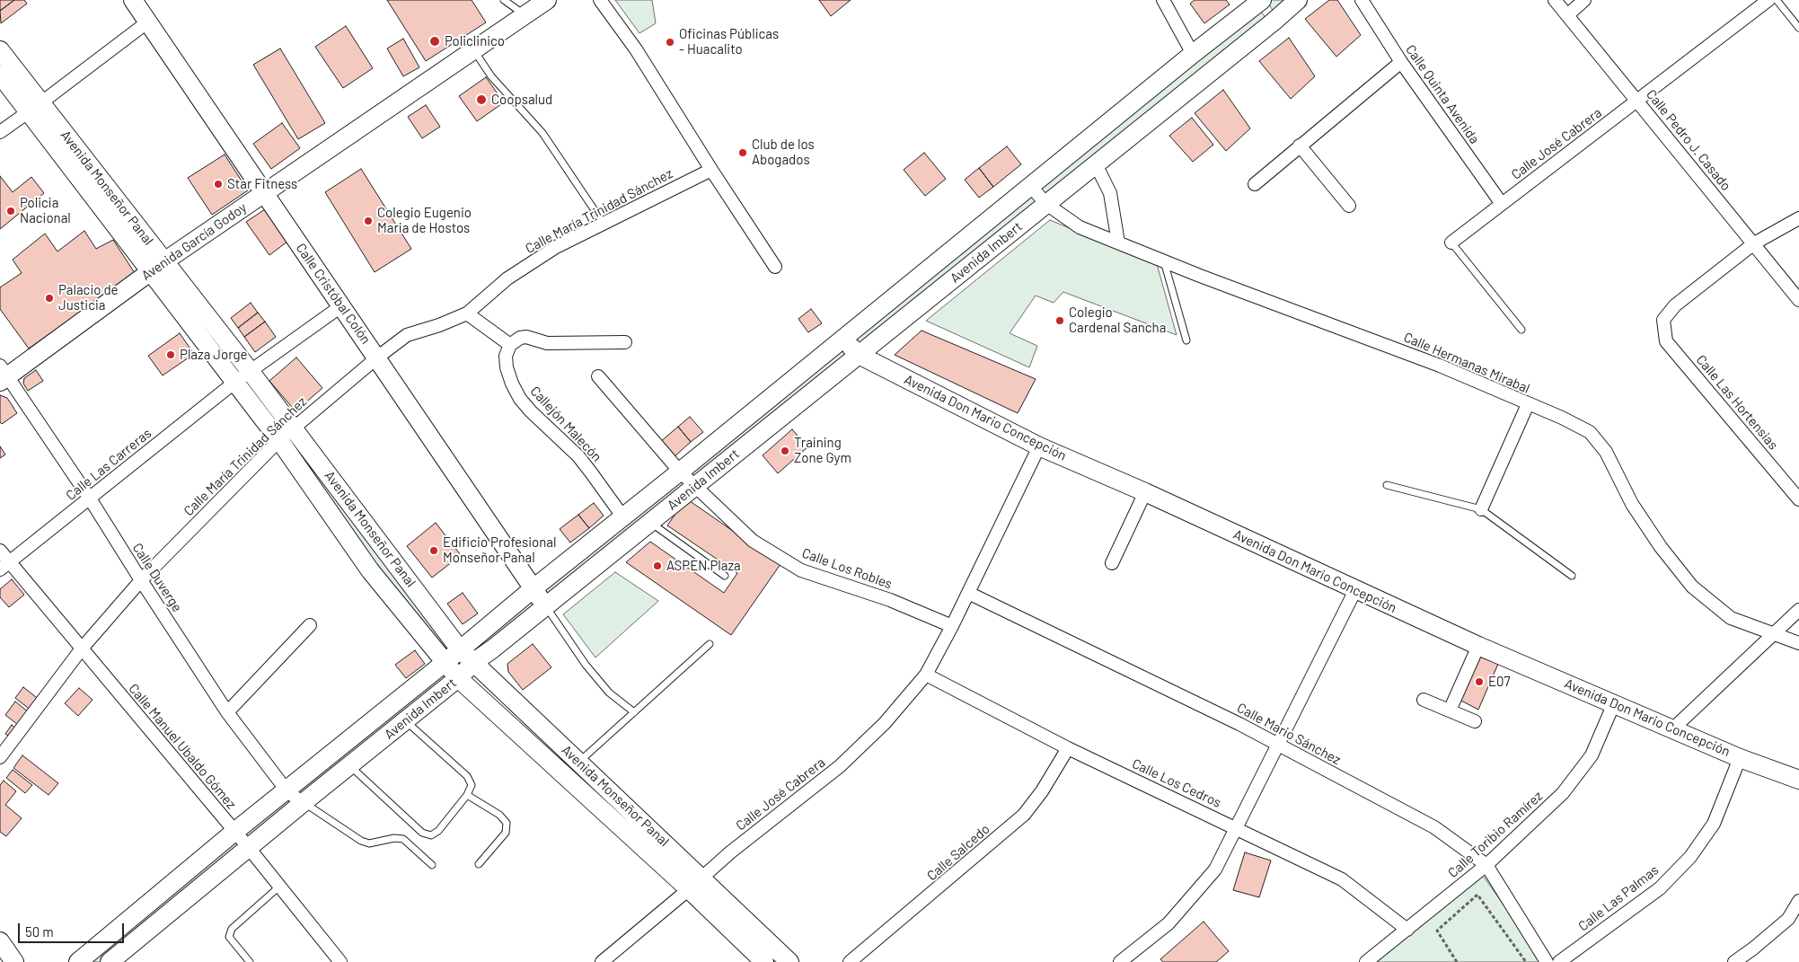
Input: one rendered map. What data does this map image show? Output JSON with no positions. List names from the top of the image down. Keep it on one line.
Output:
{"streets":{"main road":["Avenida Monseñor Panal","Avenida García Godoy","Avenida Imbert","Calle Cristóbal Colón","Avenida Don Mario Concepción"],"street":["Calle Quinta Avenida","Calle Pedro J. Casado","Calle José Cabrera","Calle María Trinidad Sánchez","Calle Hermanas Mirabal","Calle Las Hortensias","Callejón Malecón","Calle Las Carreras","Calle Los Robles","Calle Duverge","Calle Mario Sánchez","Calle Manuel Ubaldo Gómez","Calle Los Cedros","Calle Toribio Ramírez","Calle Salcedo","Calle Las Palmas"]},"crossings":[["Calle Quinta Avenida","Calle José Cabrera"],["Calle Pedro J. Casado","Calle José Cabrera"],["Calle Pedro J. Casado","Calle Las Hortensias"],["Calle José Cabrera","Avenida Monseñor Panal"],["Calle José Cabrera","Avenida Don Mario Concepción"],["Calle José Cabrera","Calle Los Robles"],["Calle José Cabrera","Calle Mario Sánchez"],["Calle José Cabrera","Calle Los Cedros"],["Avenida Monseñor Panal","Calle María Trinidad Sánchez"],["Avenida Monseñor Panal","Avenida García Godoy"],["Avenida Monseñor Panal","Avenida Imbert"],["Avenida Monseñor Panal","Calle Las Carreras"],["Calle María Trinidad Sánchez","Calle Cristóbal Colón"],["Calle María Trinidad Sánchez","Calle Duverge"],["Calle María Trinidad Sánchez","Calle Manuel Ubaldo Gómez"],["Avenida García Godoy","Calle Cristóbal Colón"],["Avenida García Godoy","Calle Duverge"],["Avenida Imbert","Calle Cristóbal Colón"],["Avenida Imbert","Calle Hermanas Mirabal"],["Avenida Imbert","Avenida Don Mario Concepción"],["Avenida Imbert","Callejón Malecón"],["Avenida Imbert","Calle Los Robles"],["Avenida Imbert","Calle Duverge"],["Avenida Imbert","Calle Manuel Ubaldo Gómez"],["Calle Cristóbal Colón","Calle Las Carreras"],["Avenida Don Mario Concepción","Calle Toribio Ramírez"],["Avenida Don Mario Concepción","Calle Las Palmas"],["Calle Las Carreras","Calle Duverge"],["Calle Las Carreras","Calle Manuel Ubaldo Gómez"],["Calle Mario Sánchez","Calle Toribio Ramírez"],["Calle Los Cedros","Calle Toribio Ramírez"],["Calle Los Cedros","Calle Salcedo"]],"places":["Policlinico","Oficinas Públicas - Huacalito","Coopsalud","Club de los Abogados","Star Fitness","Policia Nacional","Colegio Eugenio Maria de Hostos","Palacio de Justicia","Colegio Cardenal Sancha","Plaza Jorge","Training Zone Gym","Edificio Profesional Monseñor Panal","ASPEN Plaza","E07"],"scale_bar":"50 m"}
